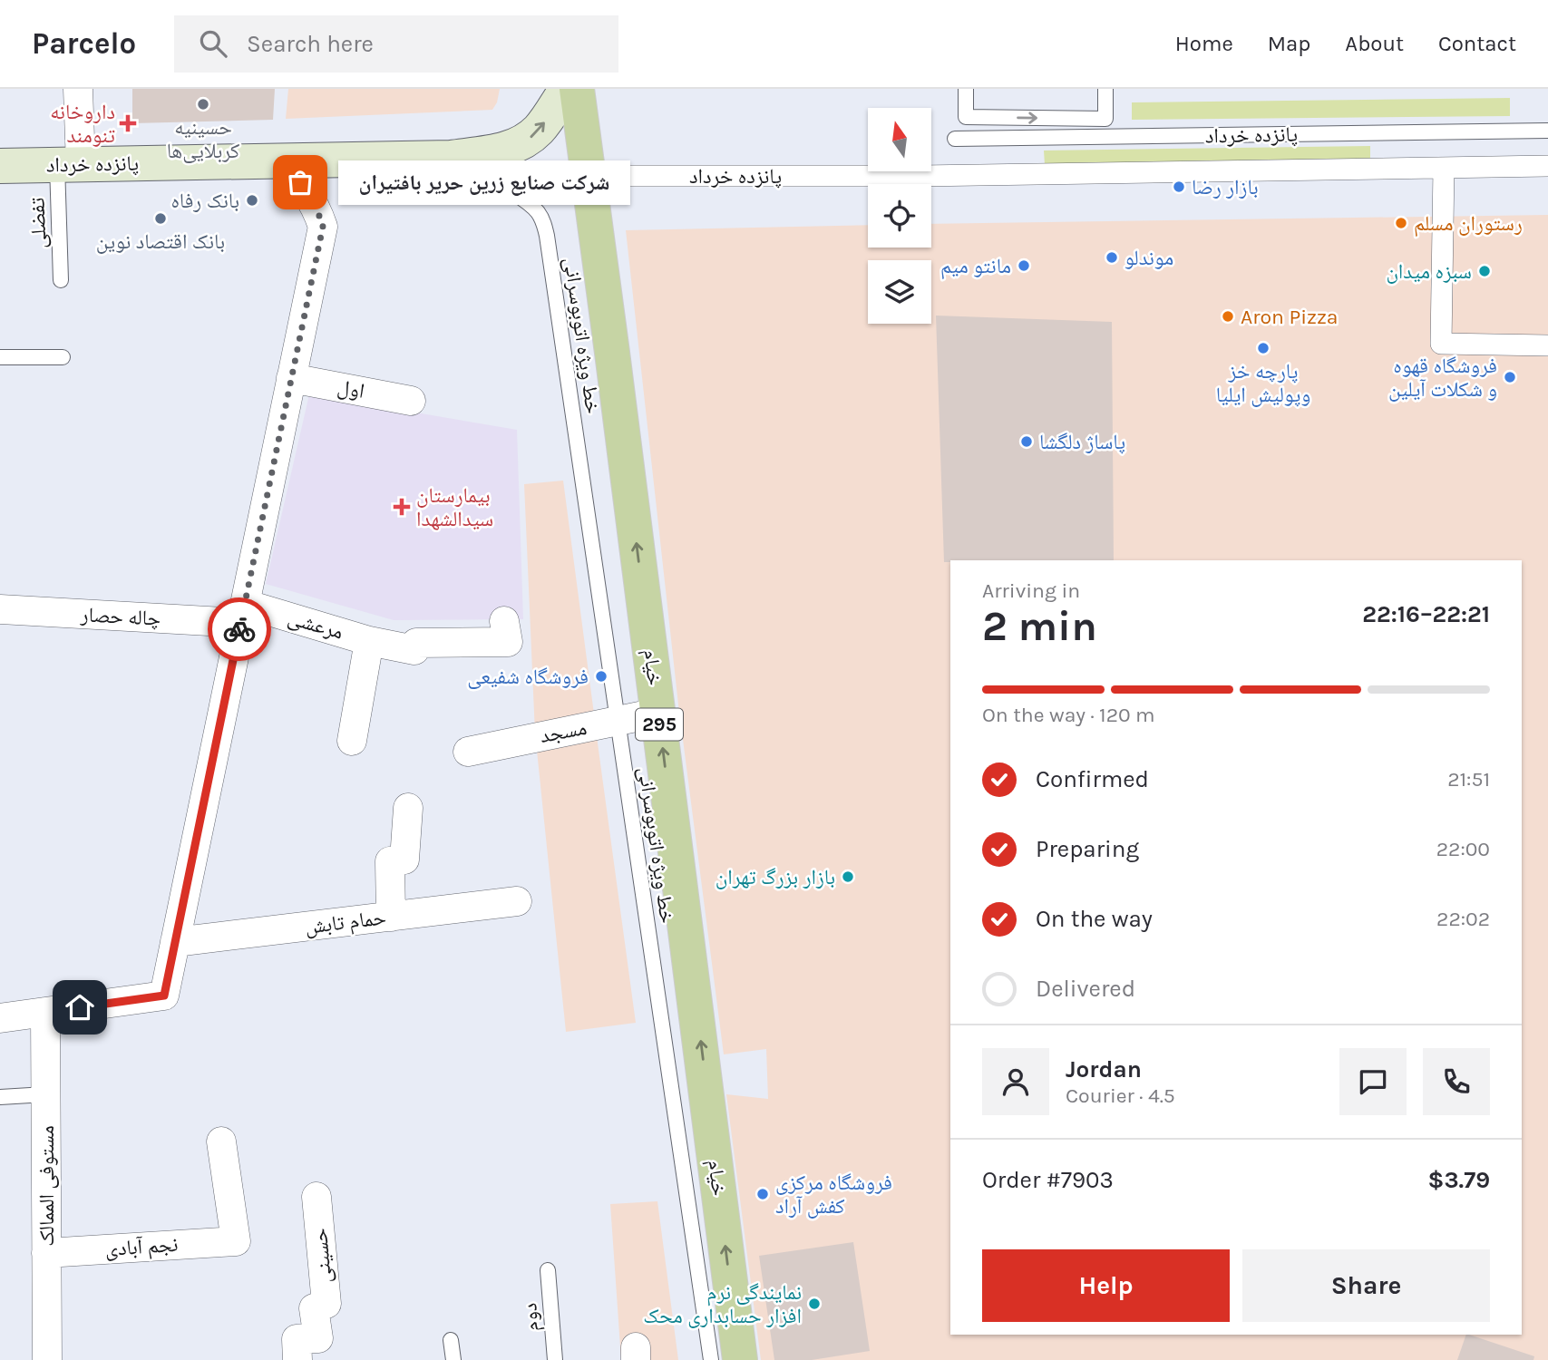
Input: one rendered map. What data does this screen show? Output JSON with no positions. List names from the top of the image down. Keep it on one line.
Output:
{"streets":{"main road":["پانزده خرداد","خیام","295"],"street":["اول","چاله حصار","مرعشی","مسجد","حمام تابش","مستوفی الممالک","نجم آبادی","حسینی"],"lane":["تفضلی","خط ویژه اتوبوسرانی","دوم"]},"crossings":[["پانزده خرداد","تفضلی"],["پانزده خرداد","خط ویژه اتوبوسرانی"],["پانزده خرداد","خیام"],["خط ویژه اتوبوسرانی","مسجد"],["چاله حصار","مرعشی"],["خیام","مسجد"],["مستوفی الممالک","نجم آبادی"]],"one_way":["خیام"],"places":{"other":["حسینیه کربلایی‌ها","شرکت صنایع زرین حریر بافتیران","بازار رضا","بانک رفاه","بانک اقتصاد نوین","رستوران مسلم","موندلو","مانتو میم","سبزه میدان","Aron Pizza","پارچه خز وپولیش ایلیا","فروشگاه قهوه و شکلات آیلین","پاساژ دلگشا","فروشگاه شفيعی","بازار بزرگ تهران","فروشگاه مرکزی کفش آراد","نمایندگی نرم افزار حسابداری محک"],"health":["داروخانه تنومند","بیمارستان سیدالشهدا"]},"north":"top","page":{"header":"Parcelo","search":"Search here","nav":["Home","Map","About","Contact"],"bubble":"شرکت صنایع زرین حریر بافتیران","heading":["2 min","Arriving in","22:16–22:21"],"panel":["Jordan","Courier · 4.5","Order #7903","$3.79"],"bar":"On the way · 120 m","list":[["Confirmed","21:51"],["Preparing","22:00"],["On the way","22:02"],"Delivered"],"buttons":["Help","Share"]}}
